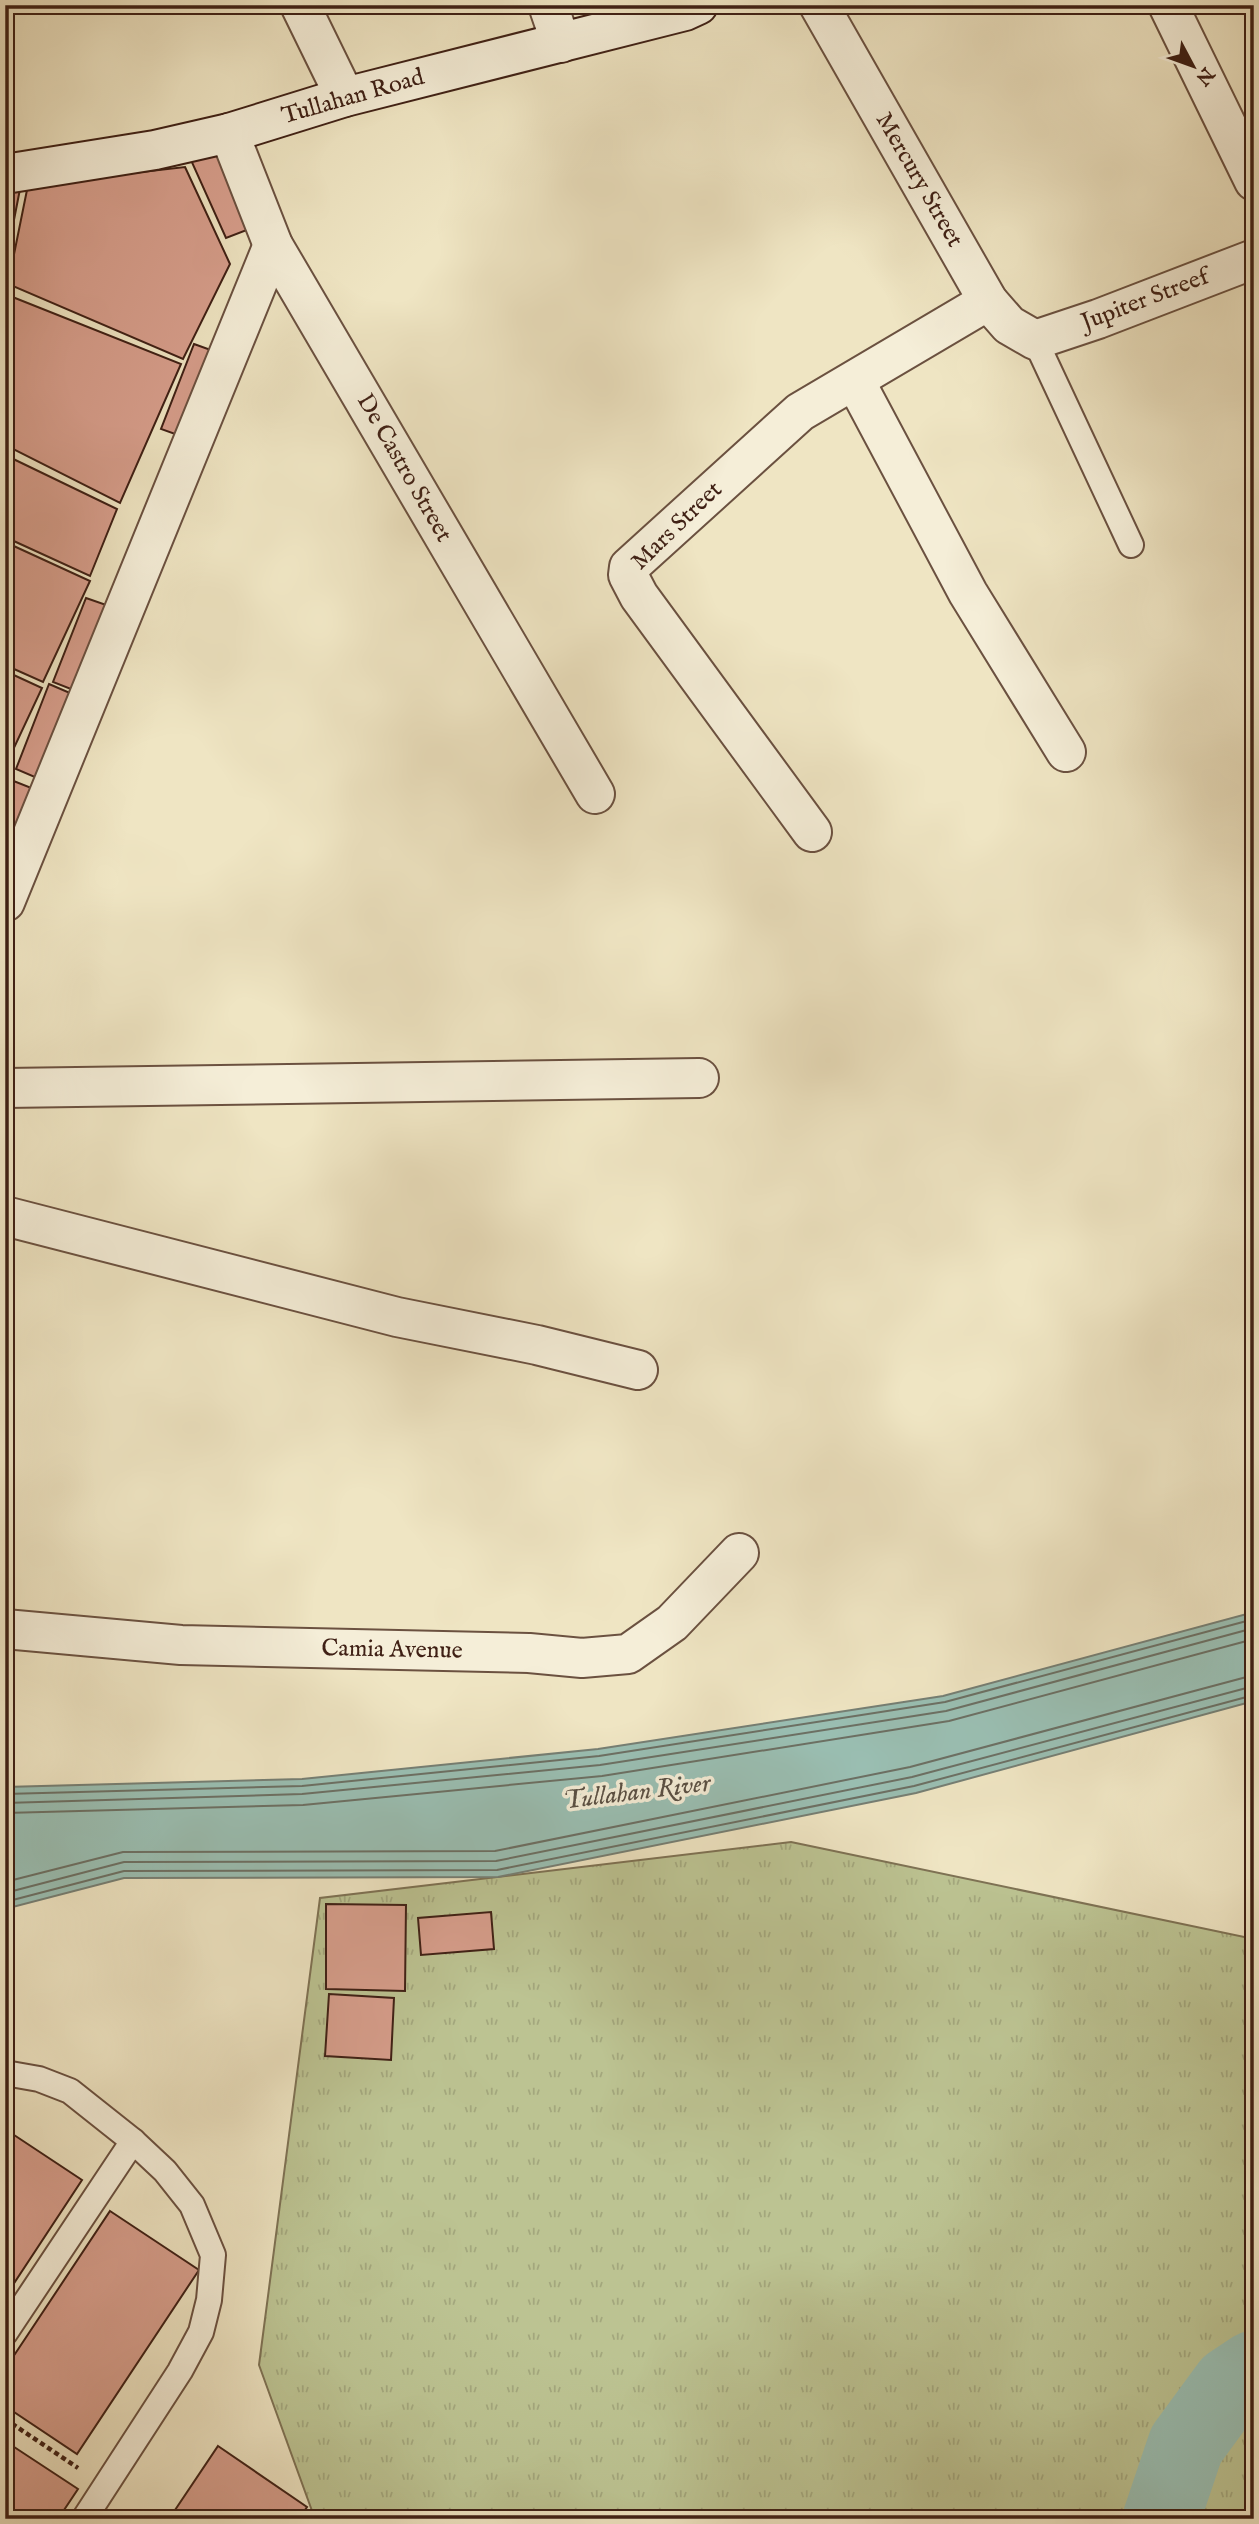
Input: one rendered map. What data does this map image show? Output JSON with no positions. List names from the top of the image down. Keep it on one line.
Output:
{"streets":{"street":["Tullahan Road","Mercury Street","Jupiter Streef","De Castro Street","Mars Street","Camia Avenue"]},"crossings":[["Tullahan Road","De Castro Street"],["Mercury Street","Jupiter Streef"],["Mercury Street","Mars Street"]],"water":["Tullahan River"],"north":"bottom right"}
